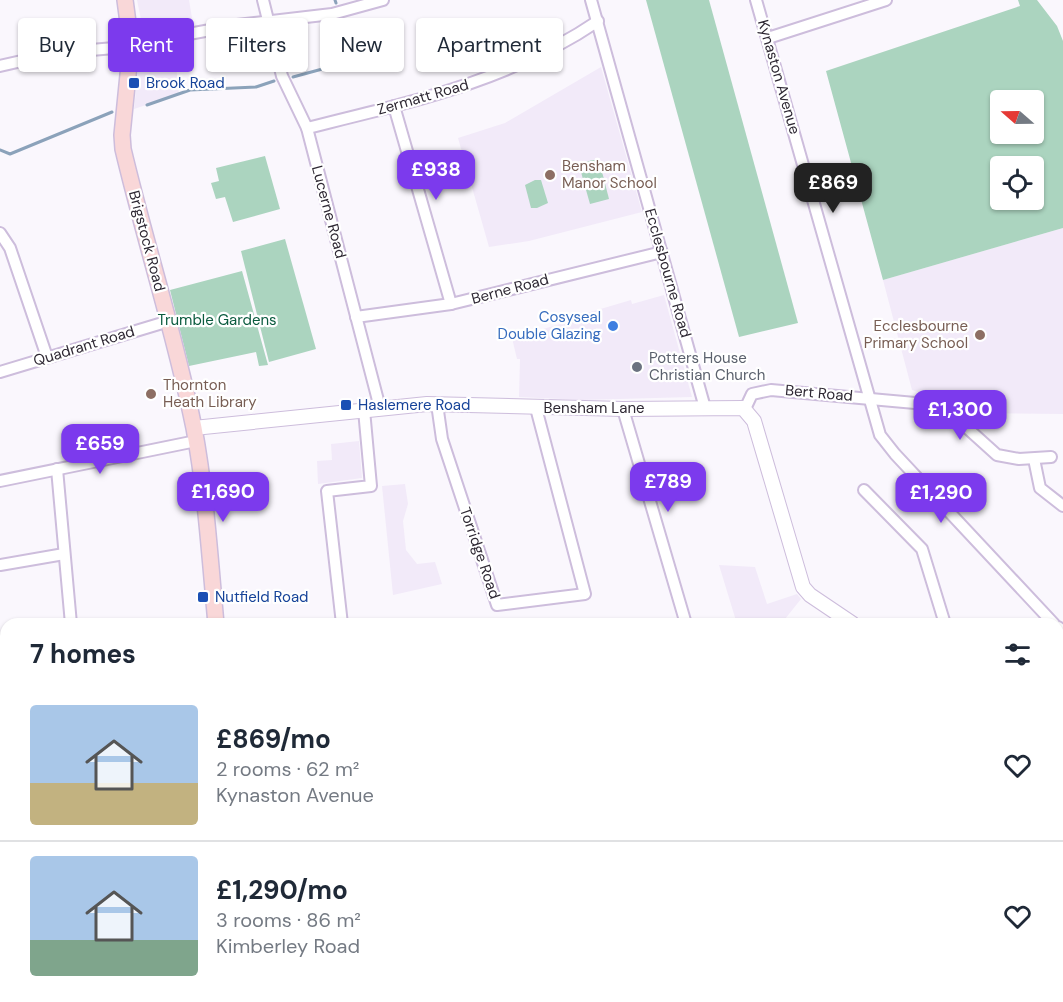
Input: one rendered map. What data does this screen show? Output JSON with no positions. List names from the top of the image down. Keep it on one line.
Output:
{"streets":{"main road":["Brigstock Road"],"street":["Kynaston Avenue","Zermatt Road","Lucerne Road","Ecclesbourne Road","Berne Road","Quadrant Road","Bert Road","Bensham Lane","Torridge Road"]},"crossings":[["Kynaston Avenue","Bert Road"],["Zermatt Road","Lucerne Road"],["Zermatt Road","Ecclesbourne Road"],["Lucerne Road","Berne Road"],["Lucerne Road","Bensham Lane"],["Brigstock Road","Quadrant Road"],["Brigstock Road","Bensham Lane"],["Ecclesbourne Road","Berne Road"],["Ecclesbourne Road","Bensham Lane"],["Bert Road","Bensham Lane"],["Bensham Lane","Torridge Road"]],"parks":["Trumble Gardens"],"places":{"transit":["Brook Road","Haslemere Road","Nutfield Road"],"other":["Bensham Manor School","Cosyseal Double Glazing","Ecclesbourne Primary School","Potters House Christian Church","Thornton Heath Library"]},"north":"left","page":{"chip":["Buy","Rent","Filters","New","Apartment"],"price":["£938","£869","£1,300","£659","£789","£1,690","£1,290"],"heading":"7 homes","list":[{"name":"£869/mo","note":"2 rooms · 62 m² · Kynaston Avenue"},{"name":"£1,290/mo","note":"3 rooms · 86 m² · Kimberley Road"}]}}
